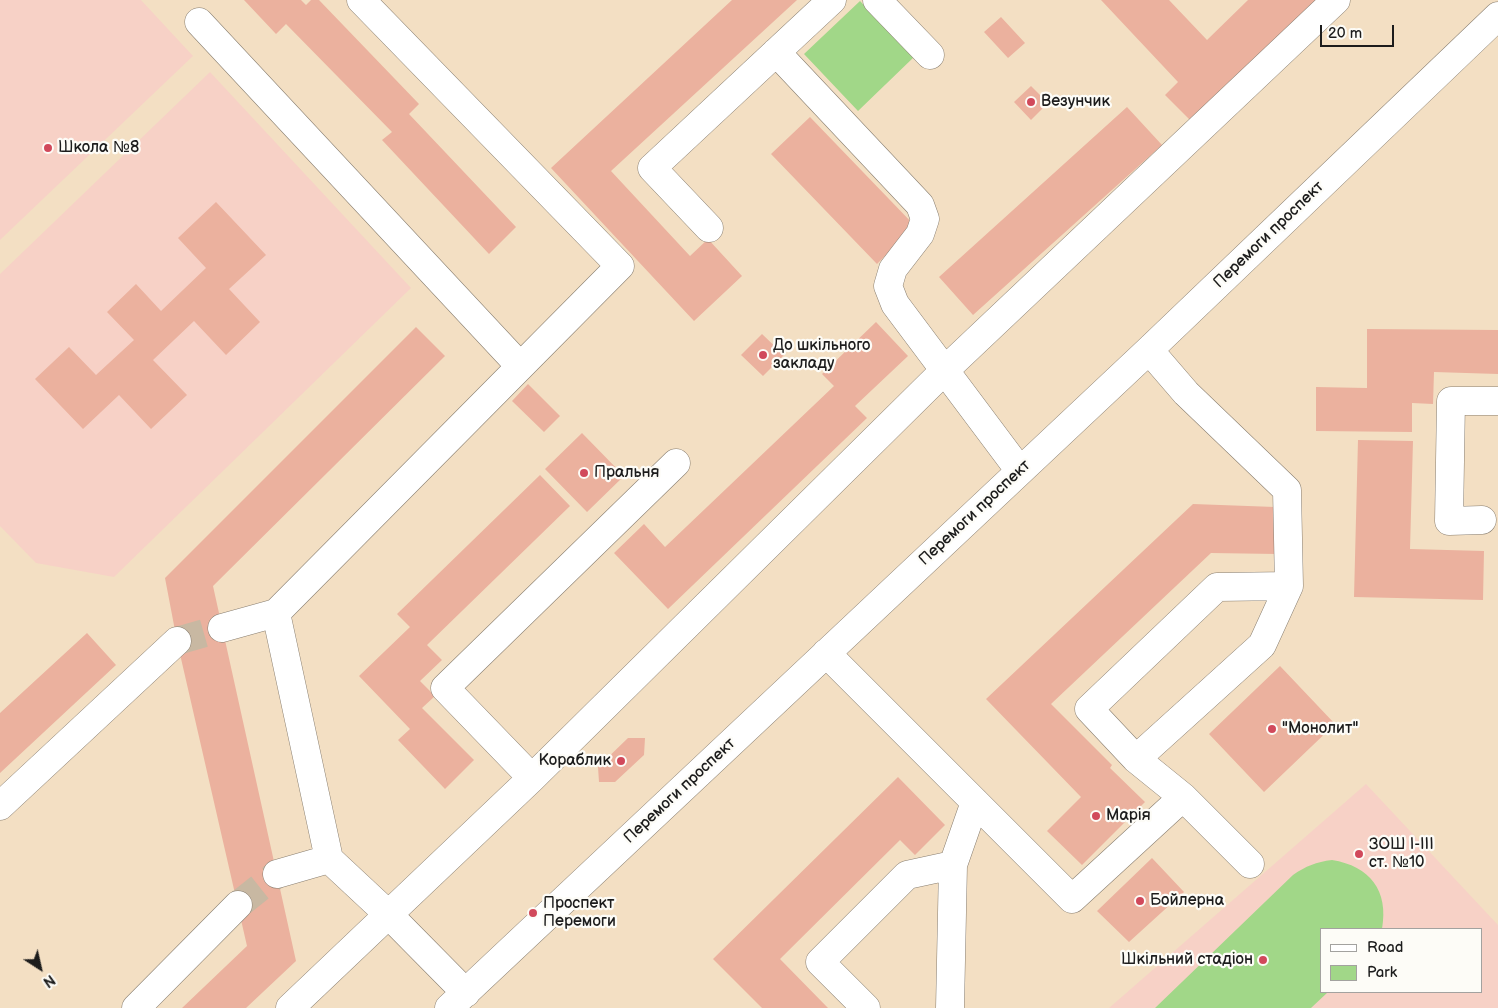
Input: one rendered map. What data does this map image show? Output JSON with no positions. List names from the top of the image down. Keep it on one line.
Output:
{"streets":{"street":["Перемоги проспект"]},"places":["Везунчик","Школа №8","До шкільного закладу","Пральня","\"Монолит\"","Кораблик","Марія","ЗОШ І-ІІІ ст. №10","Бойлерна","Проспект Перемоги","Шкільний стадіон"],"legend":["Road","Park"],"scale_bar":"20 m","north":"bottom right"}
